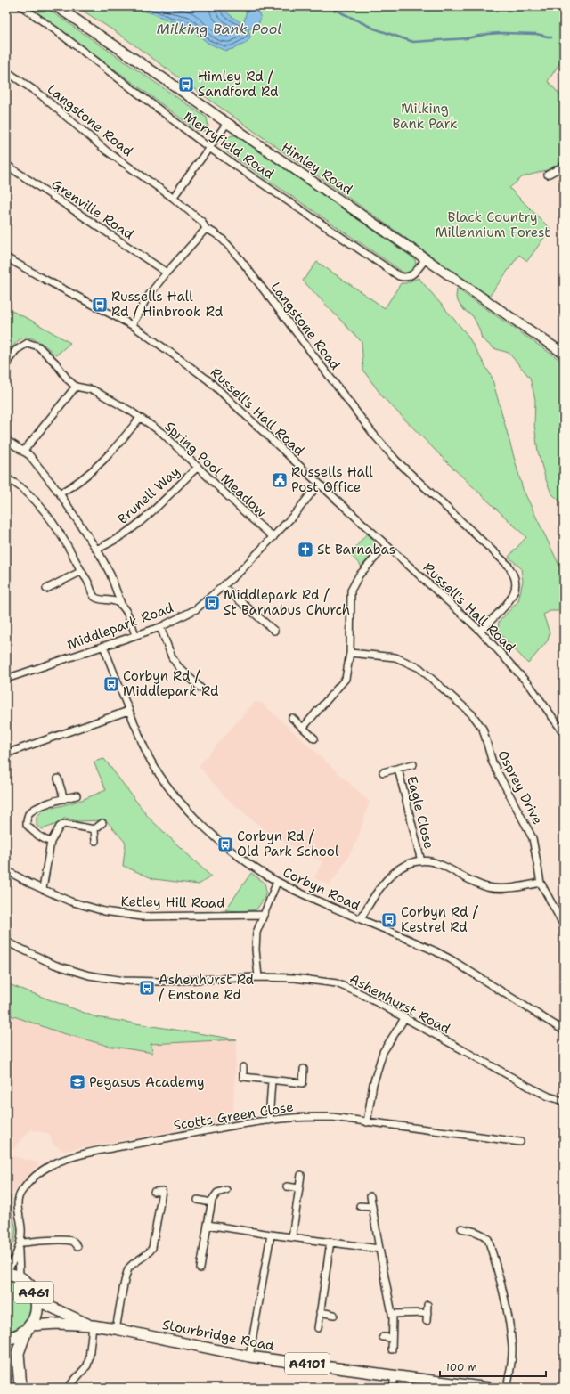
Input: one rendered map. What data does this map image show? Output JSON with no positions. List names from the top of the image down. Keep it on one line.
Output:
{"streets":{"highway":["A461"],"main road":["Himley Road","Stourbridge Road","A4101"],"street":["Langstone Road","Merryfield Road","Grenville Road","Russell's Hall Road","Spring Pool Meadow","Brunell Way","Middlepark Road","Osprey Drive","Eagle Close","Corbyn Road","Ketley Hill Road","Ashenhurst Road","Scotts Green Close"]},"crossings":[["Langstone Road","Russell's Hall Road"],["Merryfield Road","Himley Road"],["Russell's Hall Road","Middlepark Road"],["Spring Pool Meadow","Brunell Way"],["Spring Pool Meadow","Middlepark Road"],["Middlepark Road","Corbyn Road"],["Scotts Green Close","A461"],["A461","Stourbridge Road"]],"water":["Milking Bank Pool"],"parks":["Milking Bank Park","Black Country Millennium Forest"],"places":{"bus stop":["Himley Rd / Sandford Rd","Russells Hall Rd / Hinbrook Rd","Middlepark Rd / St Barnabus Church","Corbyn Rd / Middlepark Rd","Corbyn Rd / Old Park School","Corbyn Rd / Kestrel Rd","Ashenhurst Rd / Enstone Rd"],"public building":["Russells Hall Post Office"],"church":["St Barnabas"],"school or university":["Pegasus Academy"]},"scale_bar":"100 m"}
